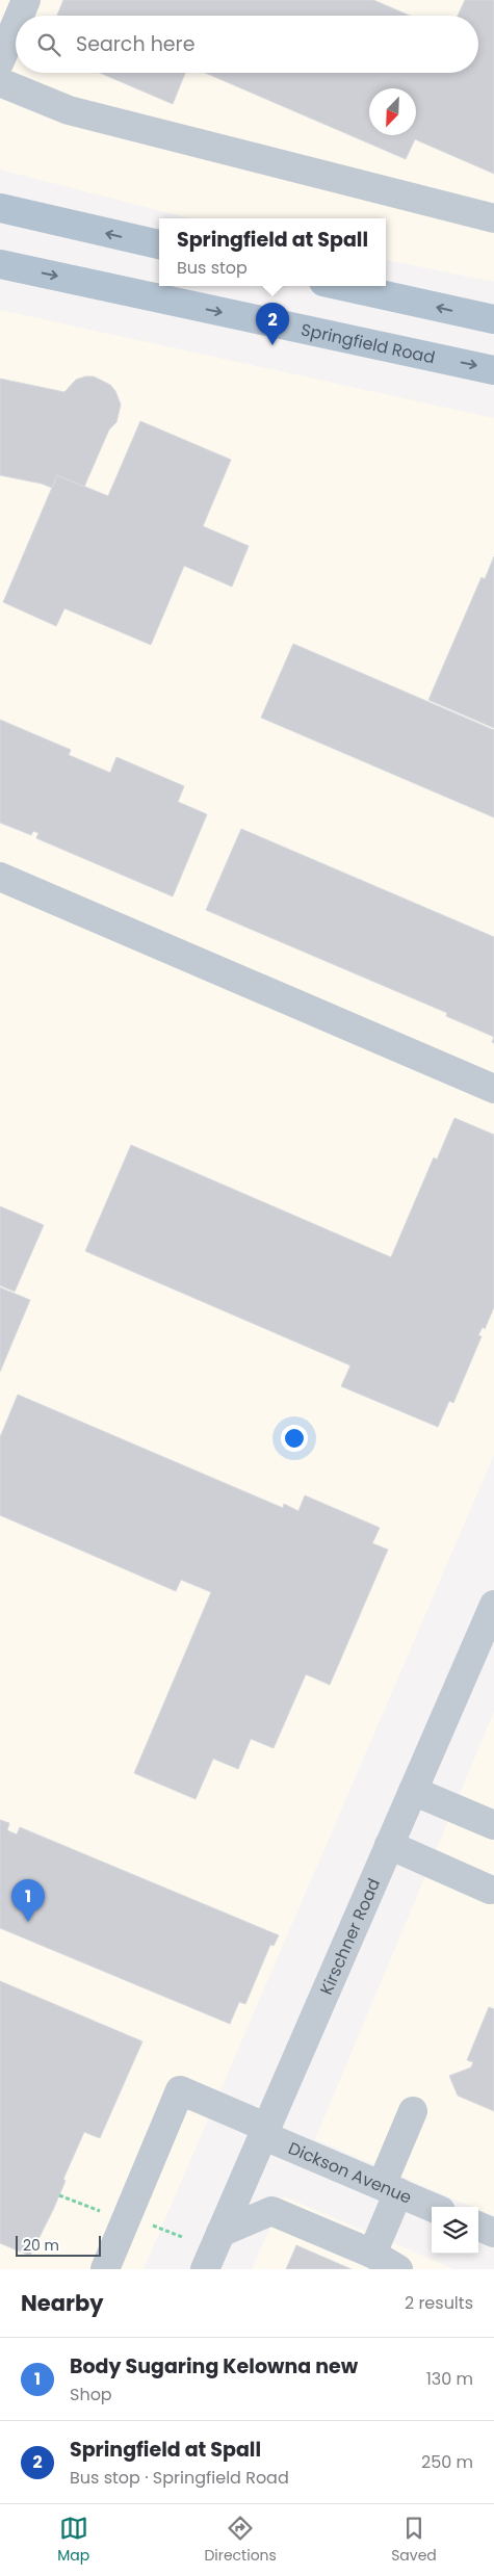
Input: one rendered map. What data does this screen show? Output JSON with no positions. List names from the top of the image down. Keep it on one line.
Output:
{"streets":{"main road":["Springfield Road"],"street":["Kirschner Road","Dickson Avenue"]},"crossings":[["Kirschner Road","Dickson Avenue"]],"scale_bar":"20 m","north":"bottom left","page":{"search":"Search here","popup":["Springfield at Spall","Bus stop"],"pins":["2","1"],"scale":"20 m","heading":["Nearby","2 results"],"list":[{"mark":"1","name":"Body Sugaring Kelowna new","note":"Shop","value":"130 m"},{"mark":"2","name":"Springfield at Spall","note":"Bus stop · Springfield Road","value":"250 m"}],"nav":["Map","Directions","Saved"]}}
